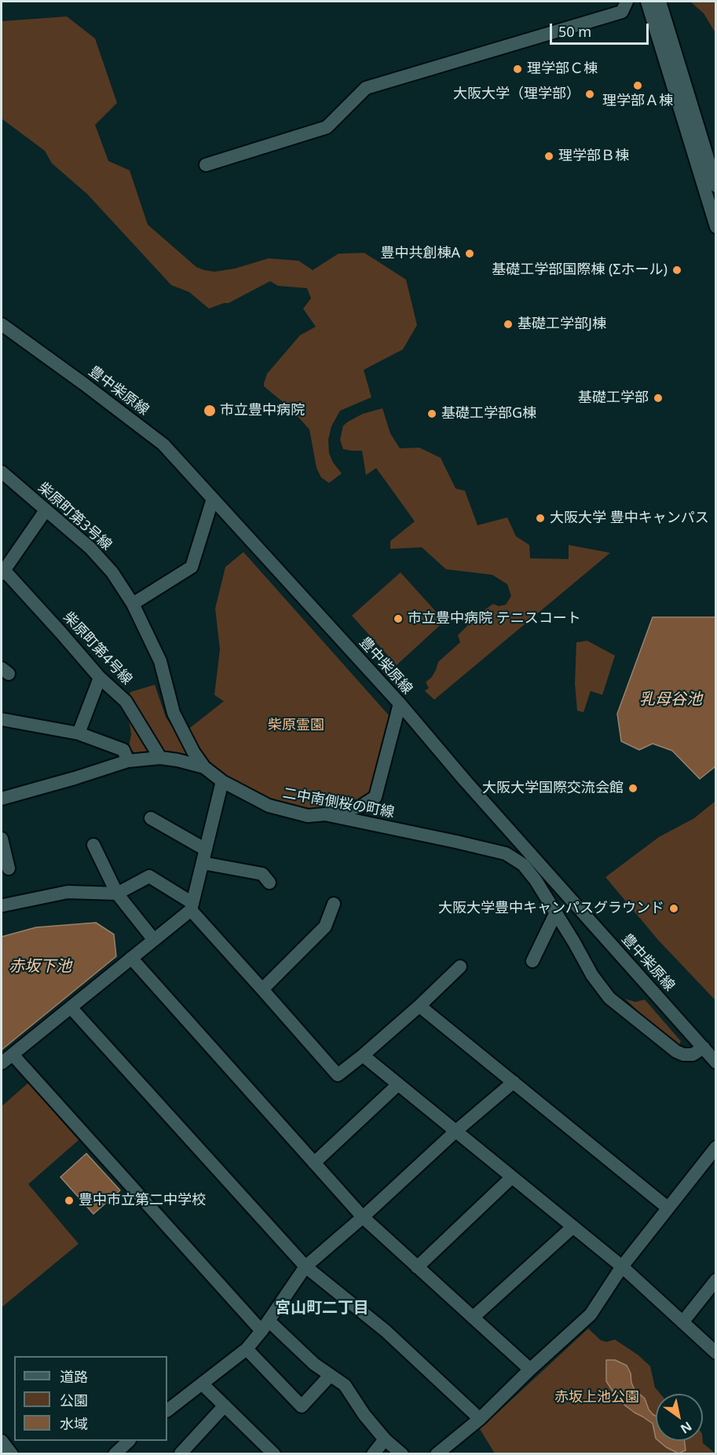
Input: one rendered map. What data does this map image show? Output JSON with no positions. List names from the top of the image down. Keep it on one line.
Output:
{"streets":{"street":["豊中柴原線","柴原町第3号線","柴原町第4号線","二中南側桜の町線"]},"crossings":[["豊中柴原線","二中南側桜の町線"],["柴原町第3号線","二中南側桜の町線"]],"districts":["宮山町二丁目"],"water":["乳母谷池","赤坂下池"],"parks":["柴原霊園","赤坂上池公園"],"places":["理学部Ｃ棟","理学部Ａ棟","大阪大学（理学部）","理学部Ｂ棟","豊中共創棟A","基礎工学部国際棟 (Σホール)","基礎工学部J棟","基礎工学部","市立豊中病院","基礎工学部G棟","大阪大学 豊中キャンパス","市立豊中病院 テニスコート","大阪大学国際交流会館","大阪大学豊中キャンパスグラウンド","豊中市立第二中学校"],"legend":["道路","公園","水域"],"scale_bar":"50 m","north":"bottom right"}
